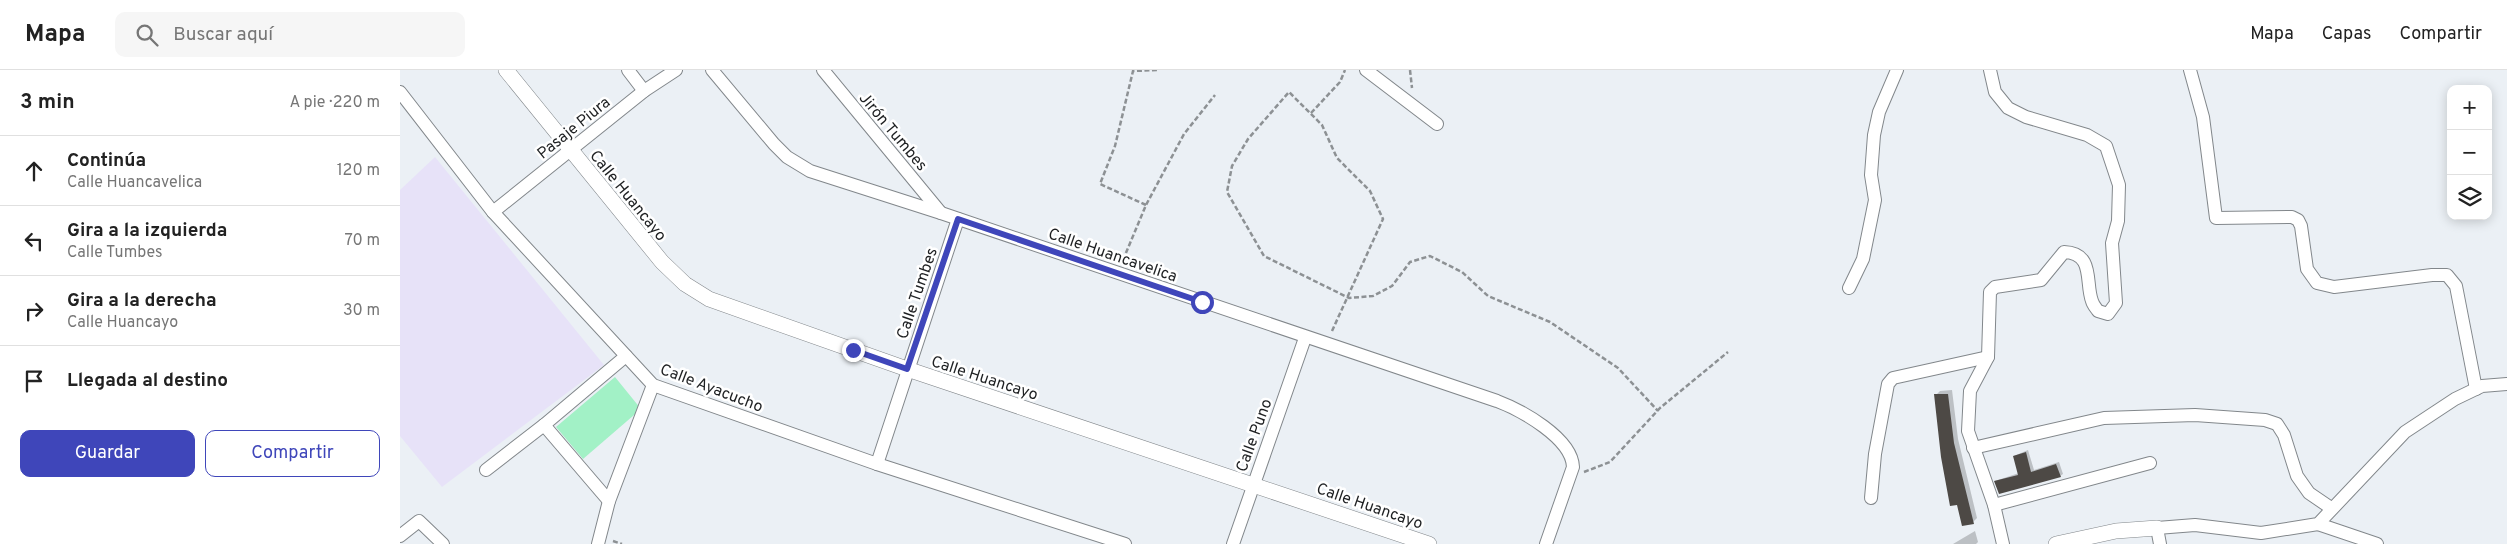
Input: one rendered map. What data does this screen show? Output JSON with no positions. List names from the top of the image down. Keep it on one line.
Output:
{"streets":{"street":["Pasaje Piura","Jirón Tumbes","Calle Huancayo","Calle Huancavelica","Calle Tumbes","Calle Ayacucho","Calle Puno"]},"crossings":[["Pasaje Piura","Calle Huancayo"],["Pasaje Piura","Calle Ayacucho"],["Jirón Tumbes","Calle Huancavelica"],["Calle Huancayo","Calle Tumbes"],["Calle Huancayo","Calle Puno"],["Calle Huancavelica","Calle Tumbes"],["Calle Huancavelica","Calle Puno"],["Calle Tumbes","Calle Ayacucho"]],"page":{"header":"Mapa","search":"Buscar aquí","nav":["Mapa","Capas","Compartir"],"heading":["3 min","A pie · 220 m"],"map_buttons":["+","−"],"list":[["Continúa","Calle Huancavelica","120 m"],["Gira a la izquierda","Calle Tumbes","70 m"],["Gira a la derecha","Calle Huancayo","30 m"],"Llegada al destino"],"buttons":["Guardar","Compartir"]}}
